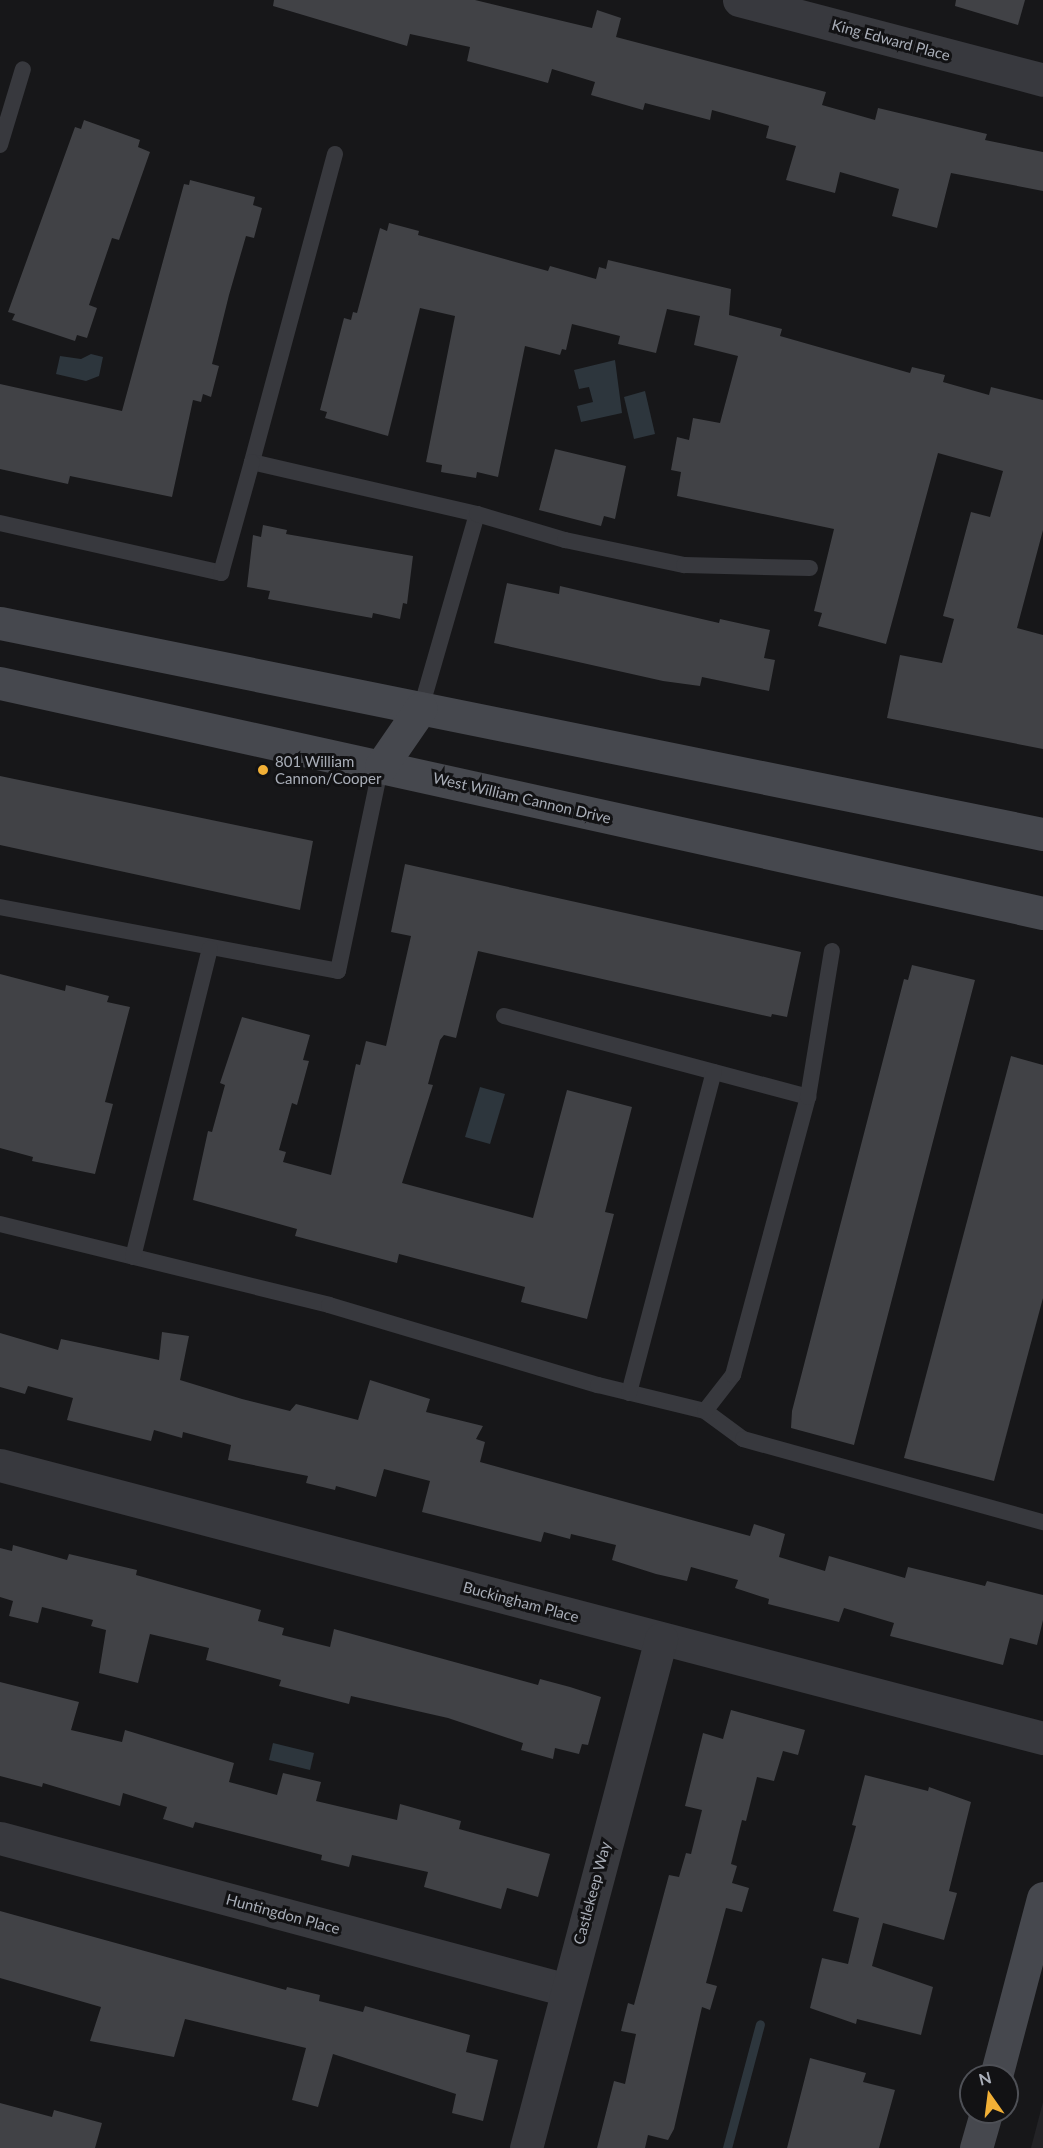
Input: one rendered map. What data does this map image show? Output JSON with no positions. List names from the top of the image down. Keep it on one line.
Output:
{"streets":{"main road":["West William Cannon Drive"],"street":["King Edward Place","Buckingham Place","Castlekeep Way","Huntingdon Place"]},"crossings":[["Buckingham Place","Castlekeep Way"],["Castlekeep Way","Huntingdon Place"]],"places":["801 William Cannon/Cooper"],"north":"top"}
